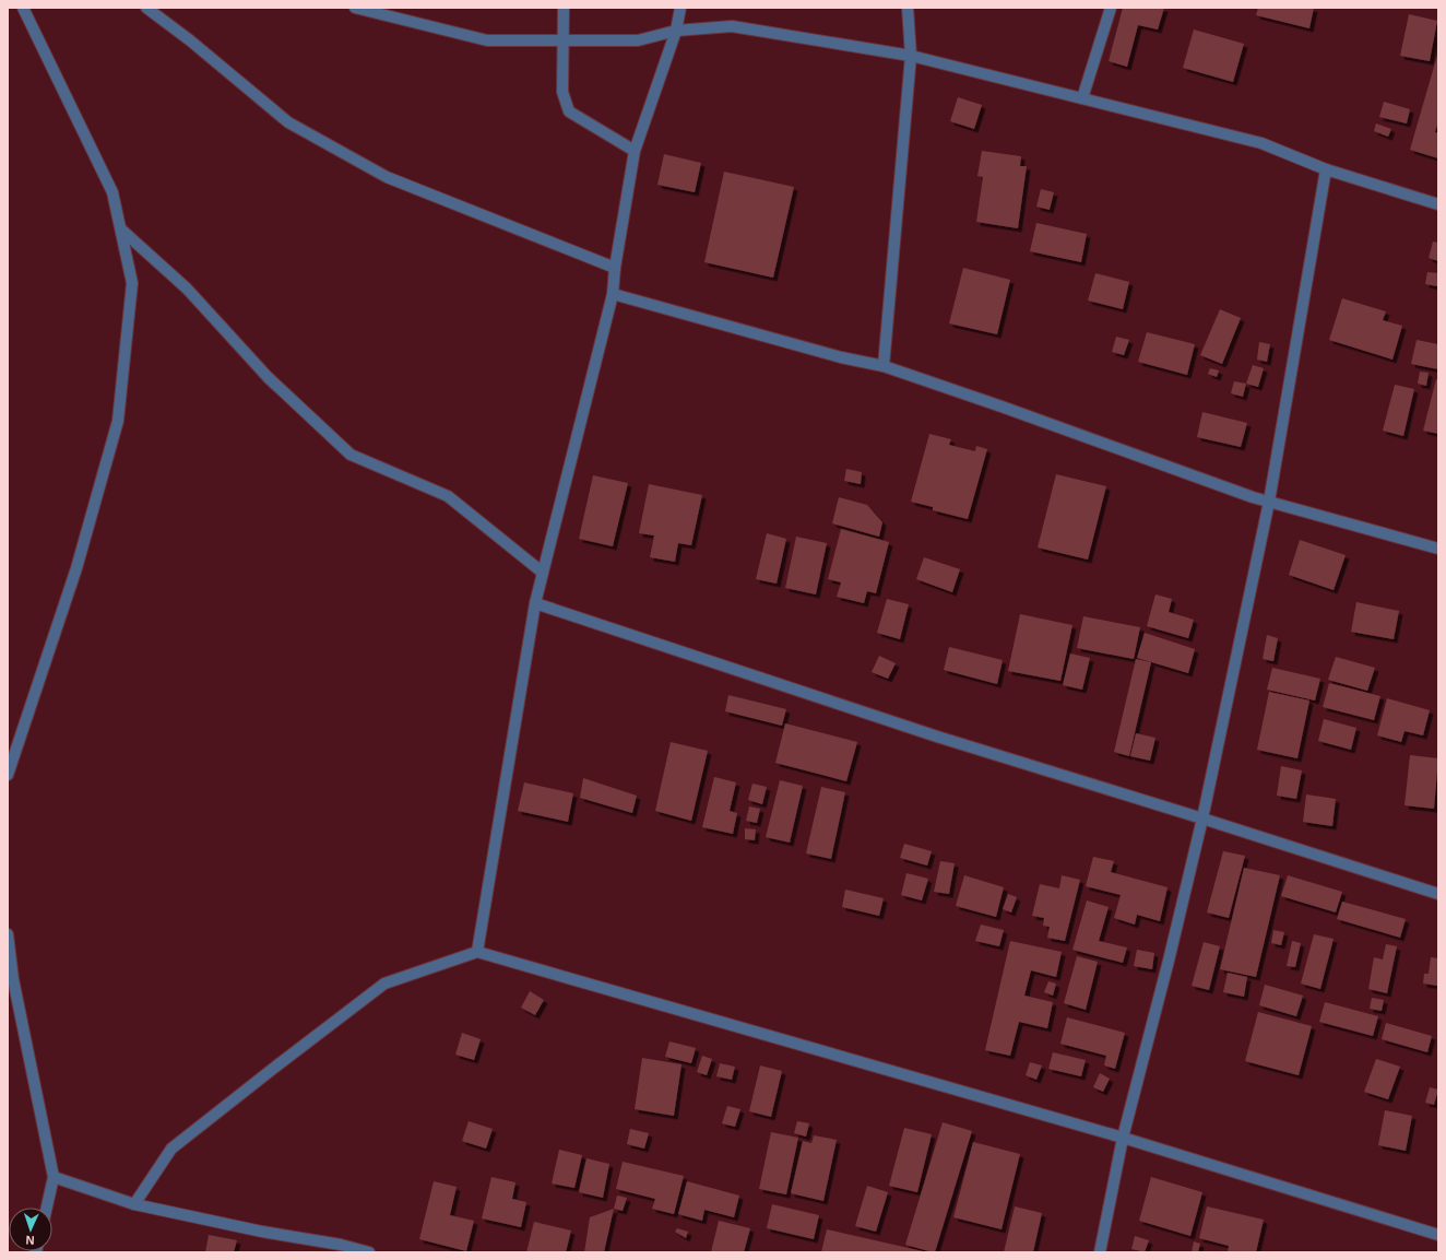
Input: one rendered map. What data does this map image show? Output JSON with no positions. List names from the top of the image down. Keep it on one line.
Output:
{"north":"bottom"}
